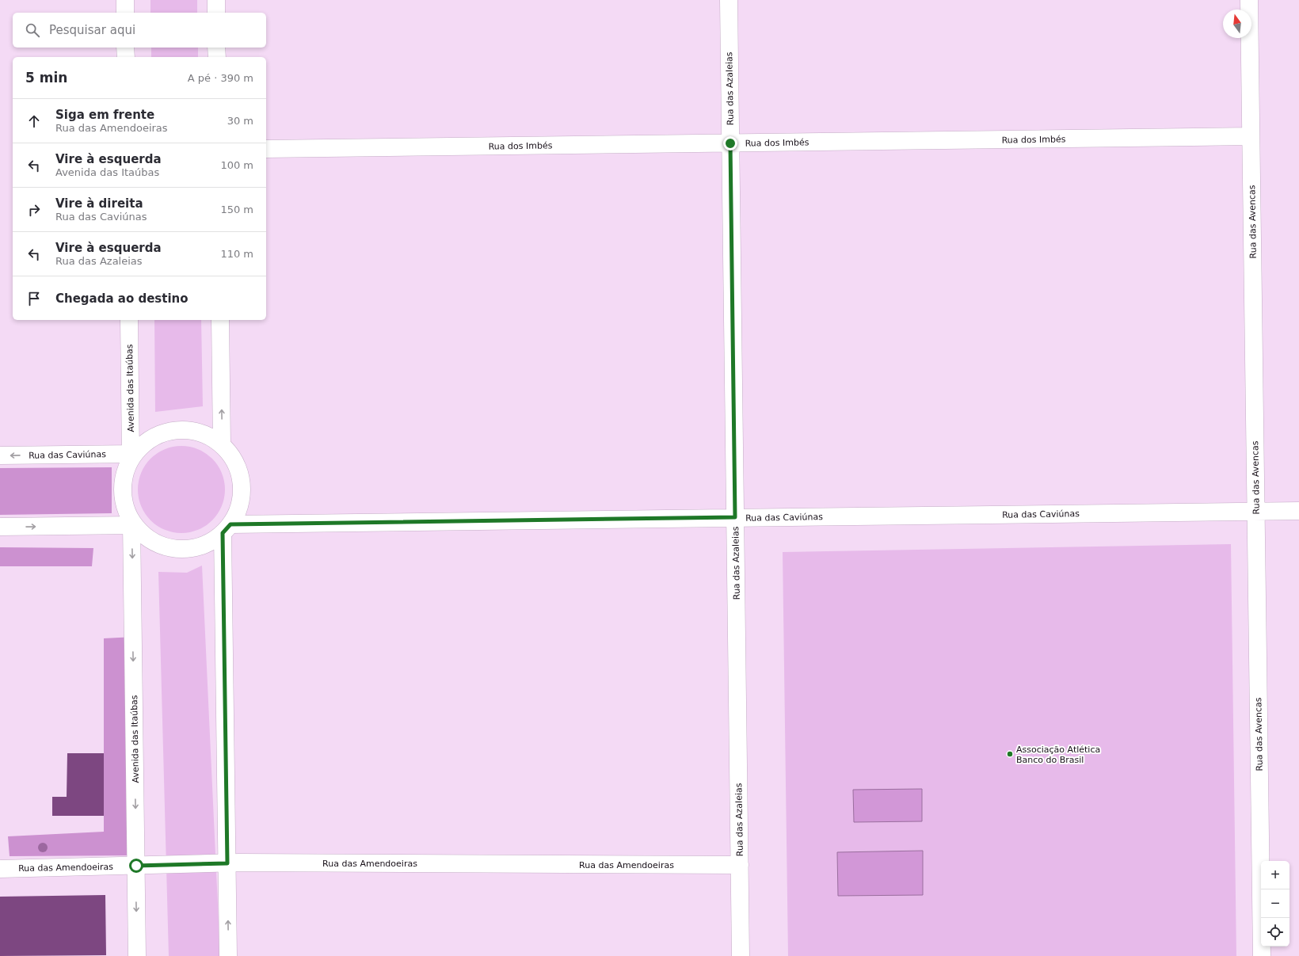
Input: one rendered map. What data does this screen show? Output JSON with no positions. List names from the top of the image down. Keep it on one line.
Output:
{"streets":{"street":["Rua das Azaleias","Rua dos Imbés","Rua das Avencas","Avenida das Itaúbas","Rua das Caviúnas","Rua das Amendoeiras"]},"crossings":[["Rua das Azaleias","Rua dos Imbés"],["Rua das Azaleias","Rua das Caviúnas"],["Rua das Azaleias","Rua das Amendoeiras"],["Rua dos Imbés","Rua das Avencas"],["Rua das Avencas","Rua das Caviúnas"],["Avenida das Itaúbas","Rua das Caviúnas"],["Avenida das Itaúbas","Rua das Amendoeiras"]],"places":["Associação Atlética Banco do Brasil"],"north":"top","page":{"search":"Pesquisar aqui","heading":["5 min","A pé · 390 m"],"list":[["Siga em frente","Rua das Amendoeiras","30 m"],["Vire à esquerda","Avenida das Itaúbas","100 m"],["Vire à direita","Rua das Caviúnas","150 m"],["Vire à esquerda","Rua das Azaleias","110 m"],"Chegada ao destino"],"map_buttons":["+","−"]}}
